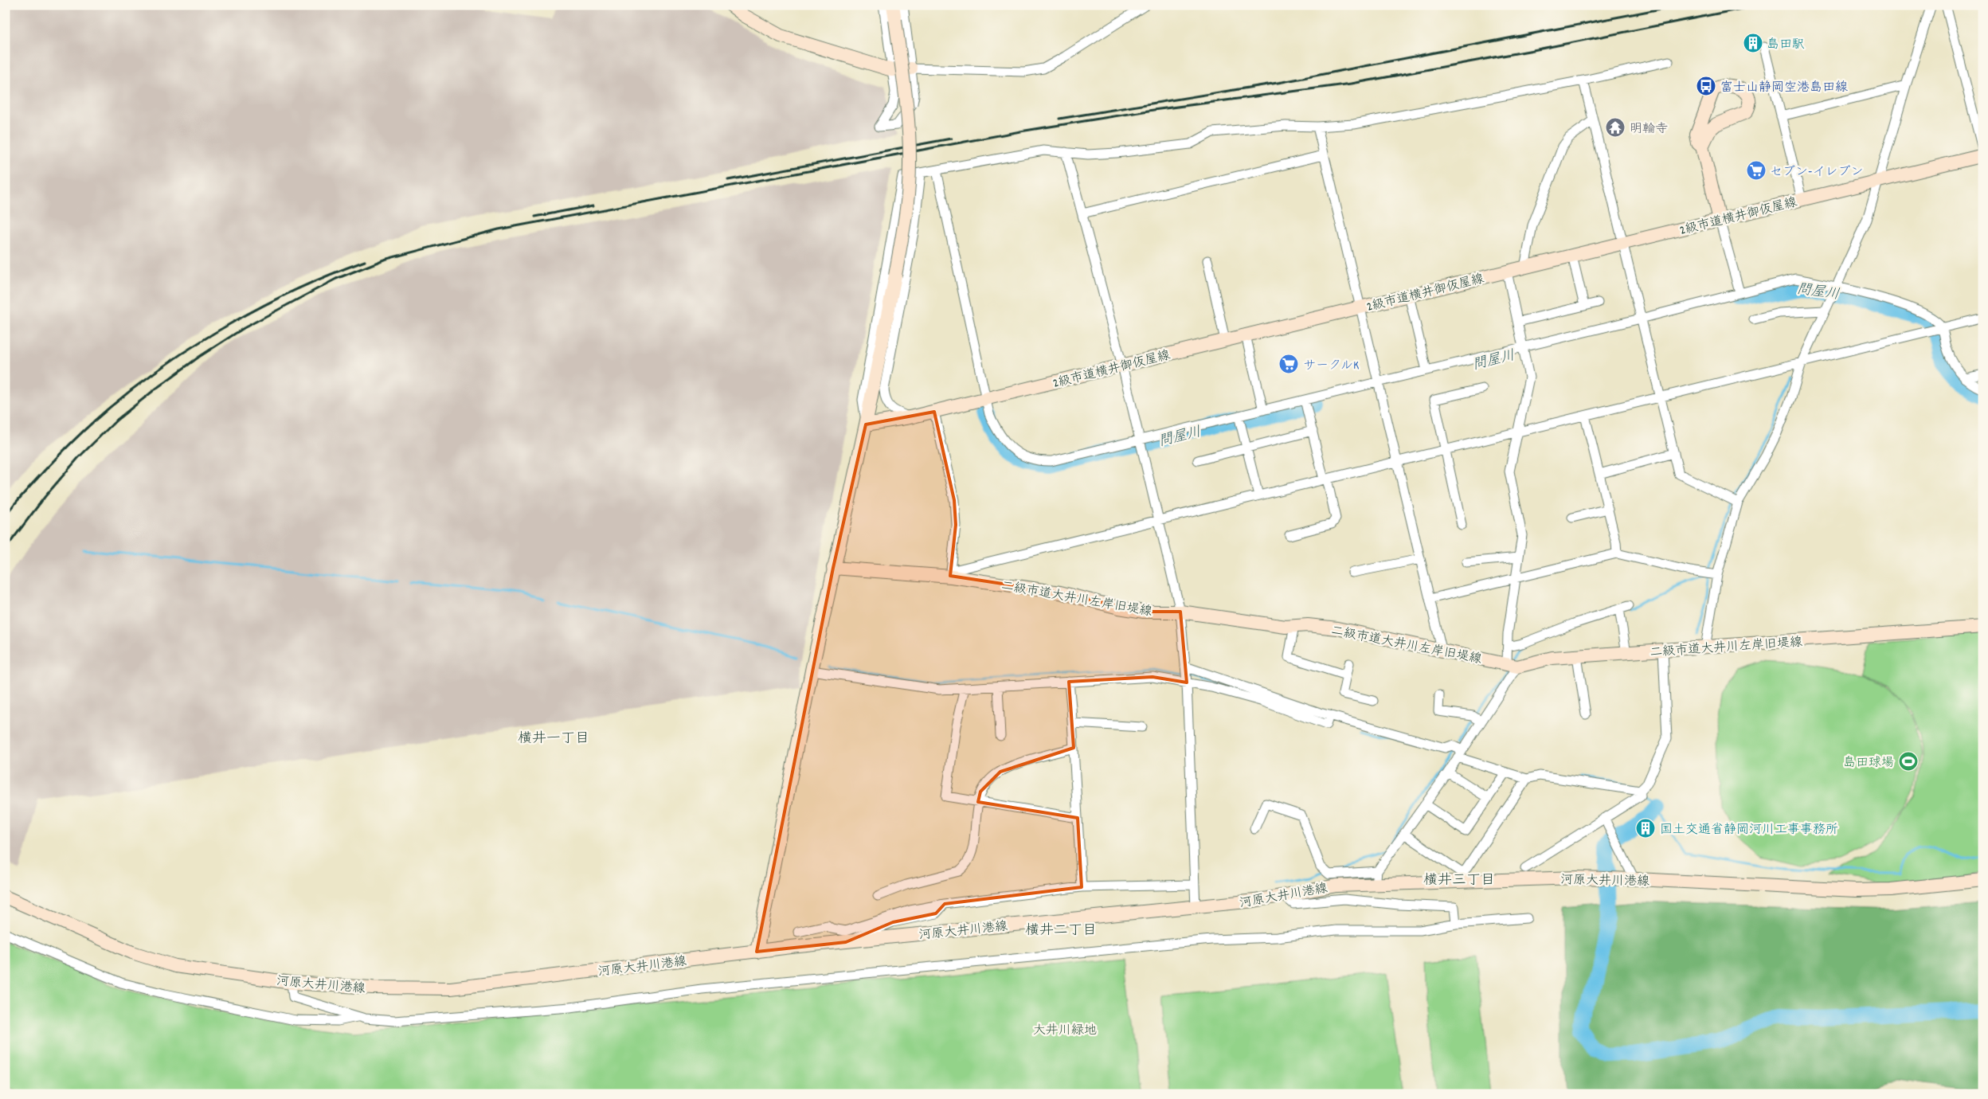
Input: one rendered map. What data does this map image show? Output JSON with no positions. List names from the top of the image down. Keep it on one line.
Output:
{"streets":{"street":["2級市道横井御仮屋線","二級市道大井川左岸旧堤線","河原大井川港線"]},"districts":["横井一丁目","横井三丁目","横井二丁目"],"water":["問屋川"],"parks":["大井川緑地"],"places":{"building":["島田駅","国土交通省静岡河川工事事務所"],"bus stop":["富士山静岡空港島田線"],"temple":["明輪寺"],"supermarket":["セブン-イレブン","サークルK"],"sports":["島田球場"]}}
